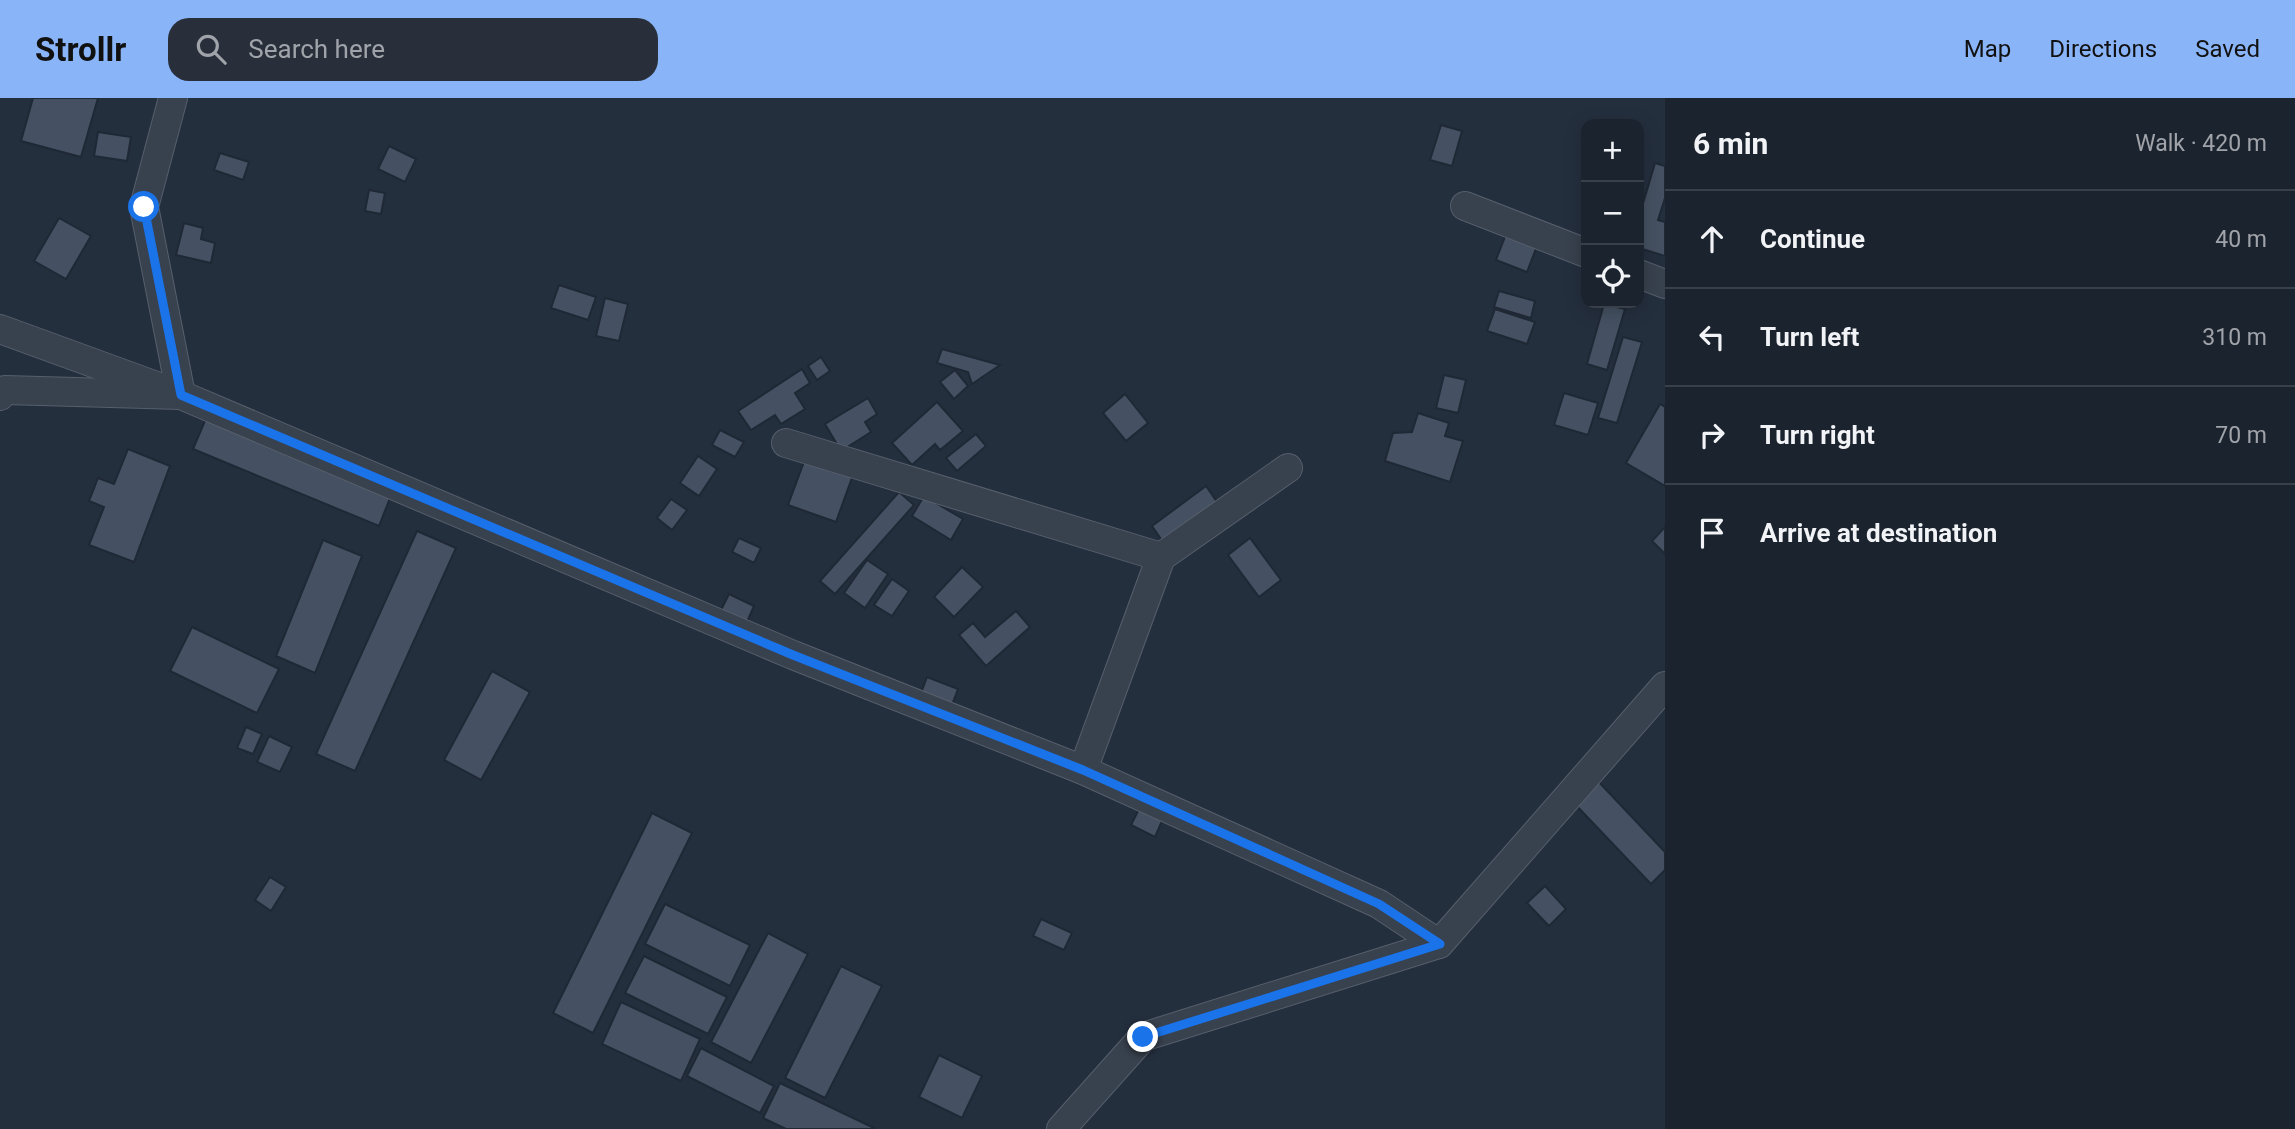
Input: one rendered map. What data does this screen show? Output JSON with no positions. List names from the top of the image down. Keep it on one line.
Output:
{"page":{"header":"Strollr","search":"Search here","nav":["Map","Directions","Saved"],"heading":["6 min","Walk · 420 m"],"map_buttons":["+","−"],"list":[["Continue","40 m"],["Turn left","310 m"],["Turn right","70 m"],"Arrive at destination"]}}
